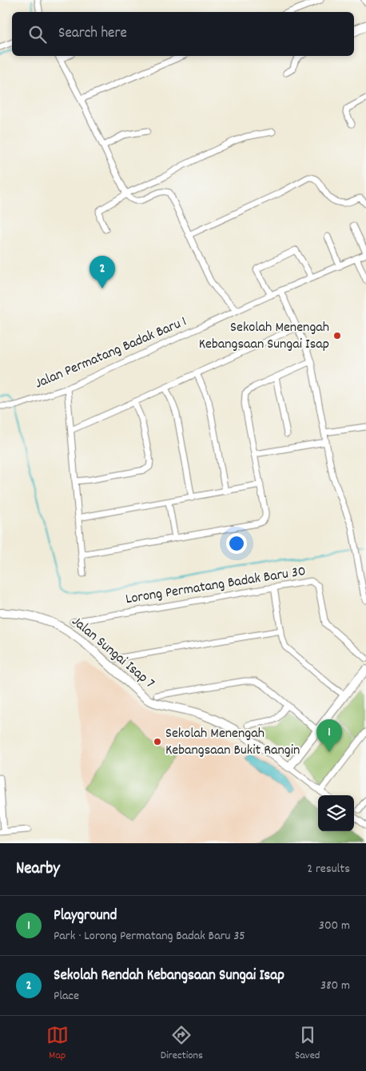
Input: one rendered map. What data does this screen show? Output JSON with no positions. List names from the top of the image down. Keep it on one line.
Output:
{"streets":{"street":["Jalan Permatang Badak Baru 1","Lorong Permatang Badak Baru 30","Jalan Sungai Isap 7"]},"places":["Sekolah Menengah Kebangsaan Sungai Isap","Sekolah Menengah Kebangsaan Bukit Rangin"],"page":{"search":"Search here","pins":["2","1"],"heading":["Nearby","2 results"],"list":[{"mark":"1","name":"Playground","note":"Park · Lorong Permatang Badak Baru 35","value":"300 m"},{"mark":"2","name":"Sekolah Rendah Kebangsaan Sungai Isap","note":"Place","value":"380 m"}],"nav":["Map","Directions","Saved"]}}
